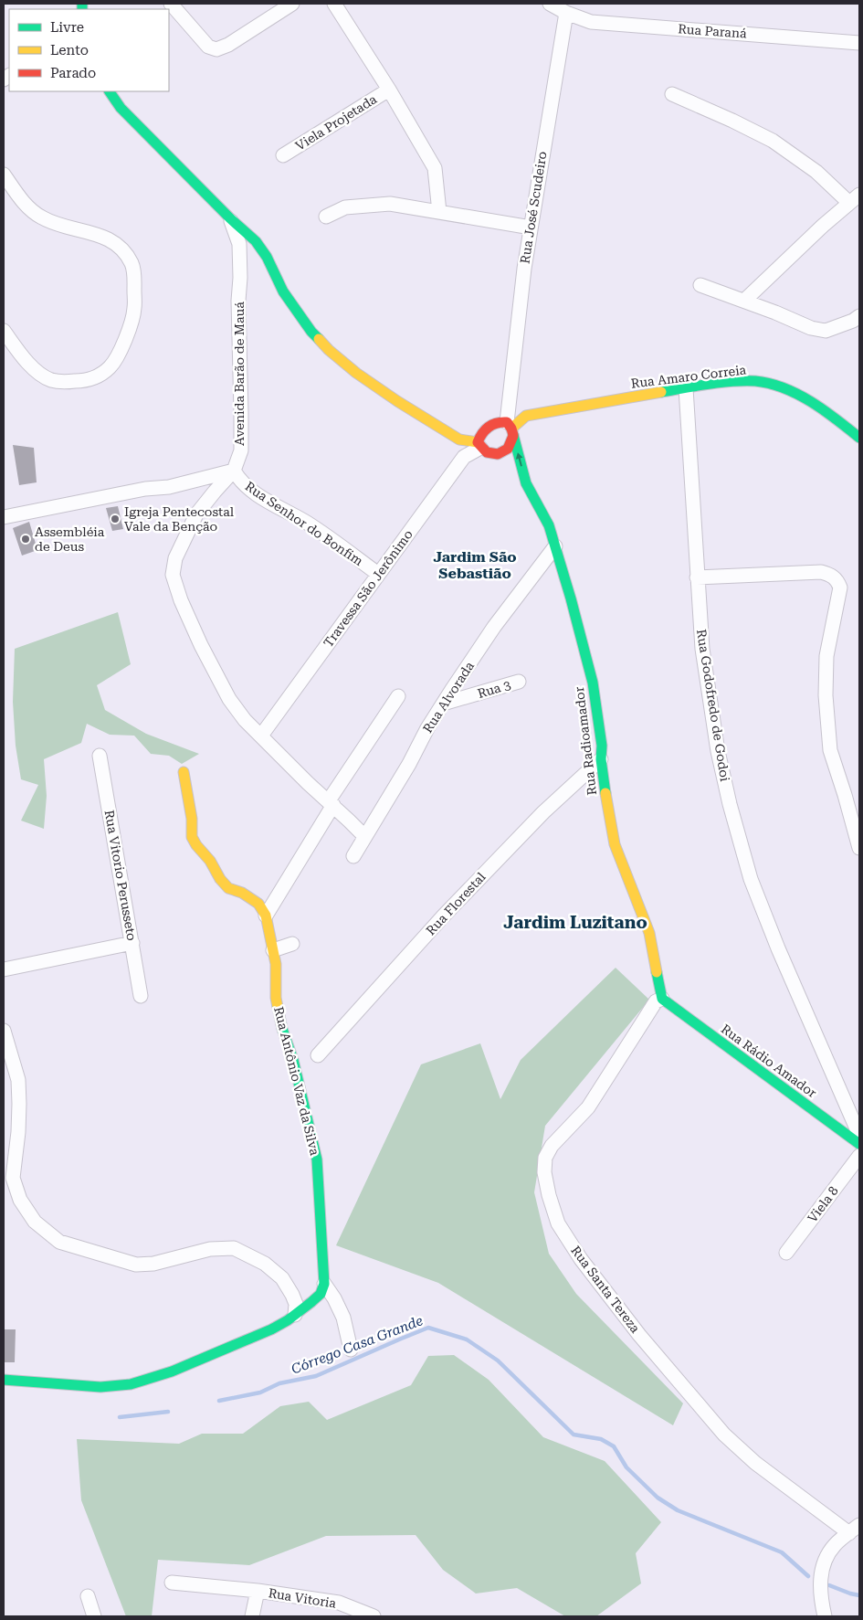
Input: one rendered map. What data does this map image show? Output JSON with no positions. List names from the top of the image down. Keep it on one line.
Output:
{"streets":{"street":["Rua Paraná","Viela Projetada","Rua José Scudeiro","Avenida Barão de Mauá","Rua Amaro Correia","Rua Senhor do Bonfim","Travessa São Jerônimo","Rua 3","Rua Alvorada","Rua Godofredo de Godoi","Rua Radioamador","Rua Vitorio Perusseto","Rua Florestal","Rua Rádio Amador","Rua Antônio Vaz da Silva","Viela 8","Rua Santa Tereza","Rua Vitoria"]},"crossings":[["Rua Paraná","Rua José Scudeiro"],["Rua José Scudeiro","Rua Amaro Correia"],["Rua José Scudeiro","Travessa São Jerônimo"],["Rua José Scudeiro","Rua Radioamador"],["Avenida Barão de Mauá","Rua Senhor do Bonfim"],["Rua Amaro Correia","Travessa São Jerônimo"],["Rua Amaro Correia","Rua Godofredo de Godoi"],["Rua Amaro Correia","Rua Radioamador"],["Rua Senhor do Bonfim","Travessa São Jerônimo"],["Travessa São Jerônimo","Rua Radioamador"],["Rua 3","Rua Alvorada"],["Rua Alvorada","Rua Radioamador"],["Rua Radioamador","Rua Florestal"],["Rua Radioamador","Rua Rádio Amador"],["Rua Radioamador","Rua Santa Tereza"],["Rua Rádio Amador","Rua Santa Tereza"]],"districts":["Jardim São Sebastião","Jardim Luzitano"],"water":["Córrego Casa Grande"],"places":["Igreja Pentecostal Vale da Benção","Assembléia de Deus"],"legend":["Livre","Lento","Parado"]}
